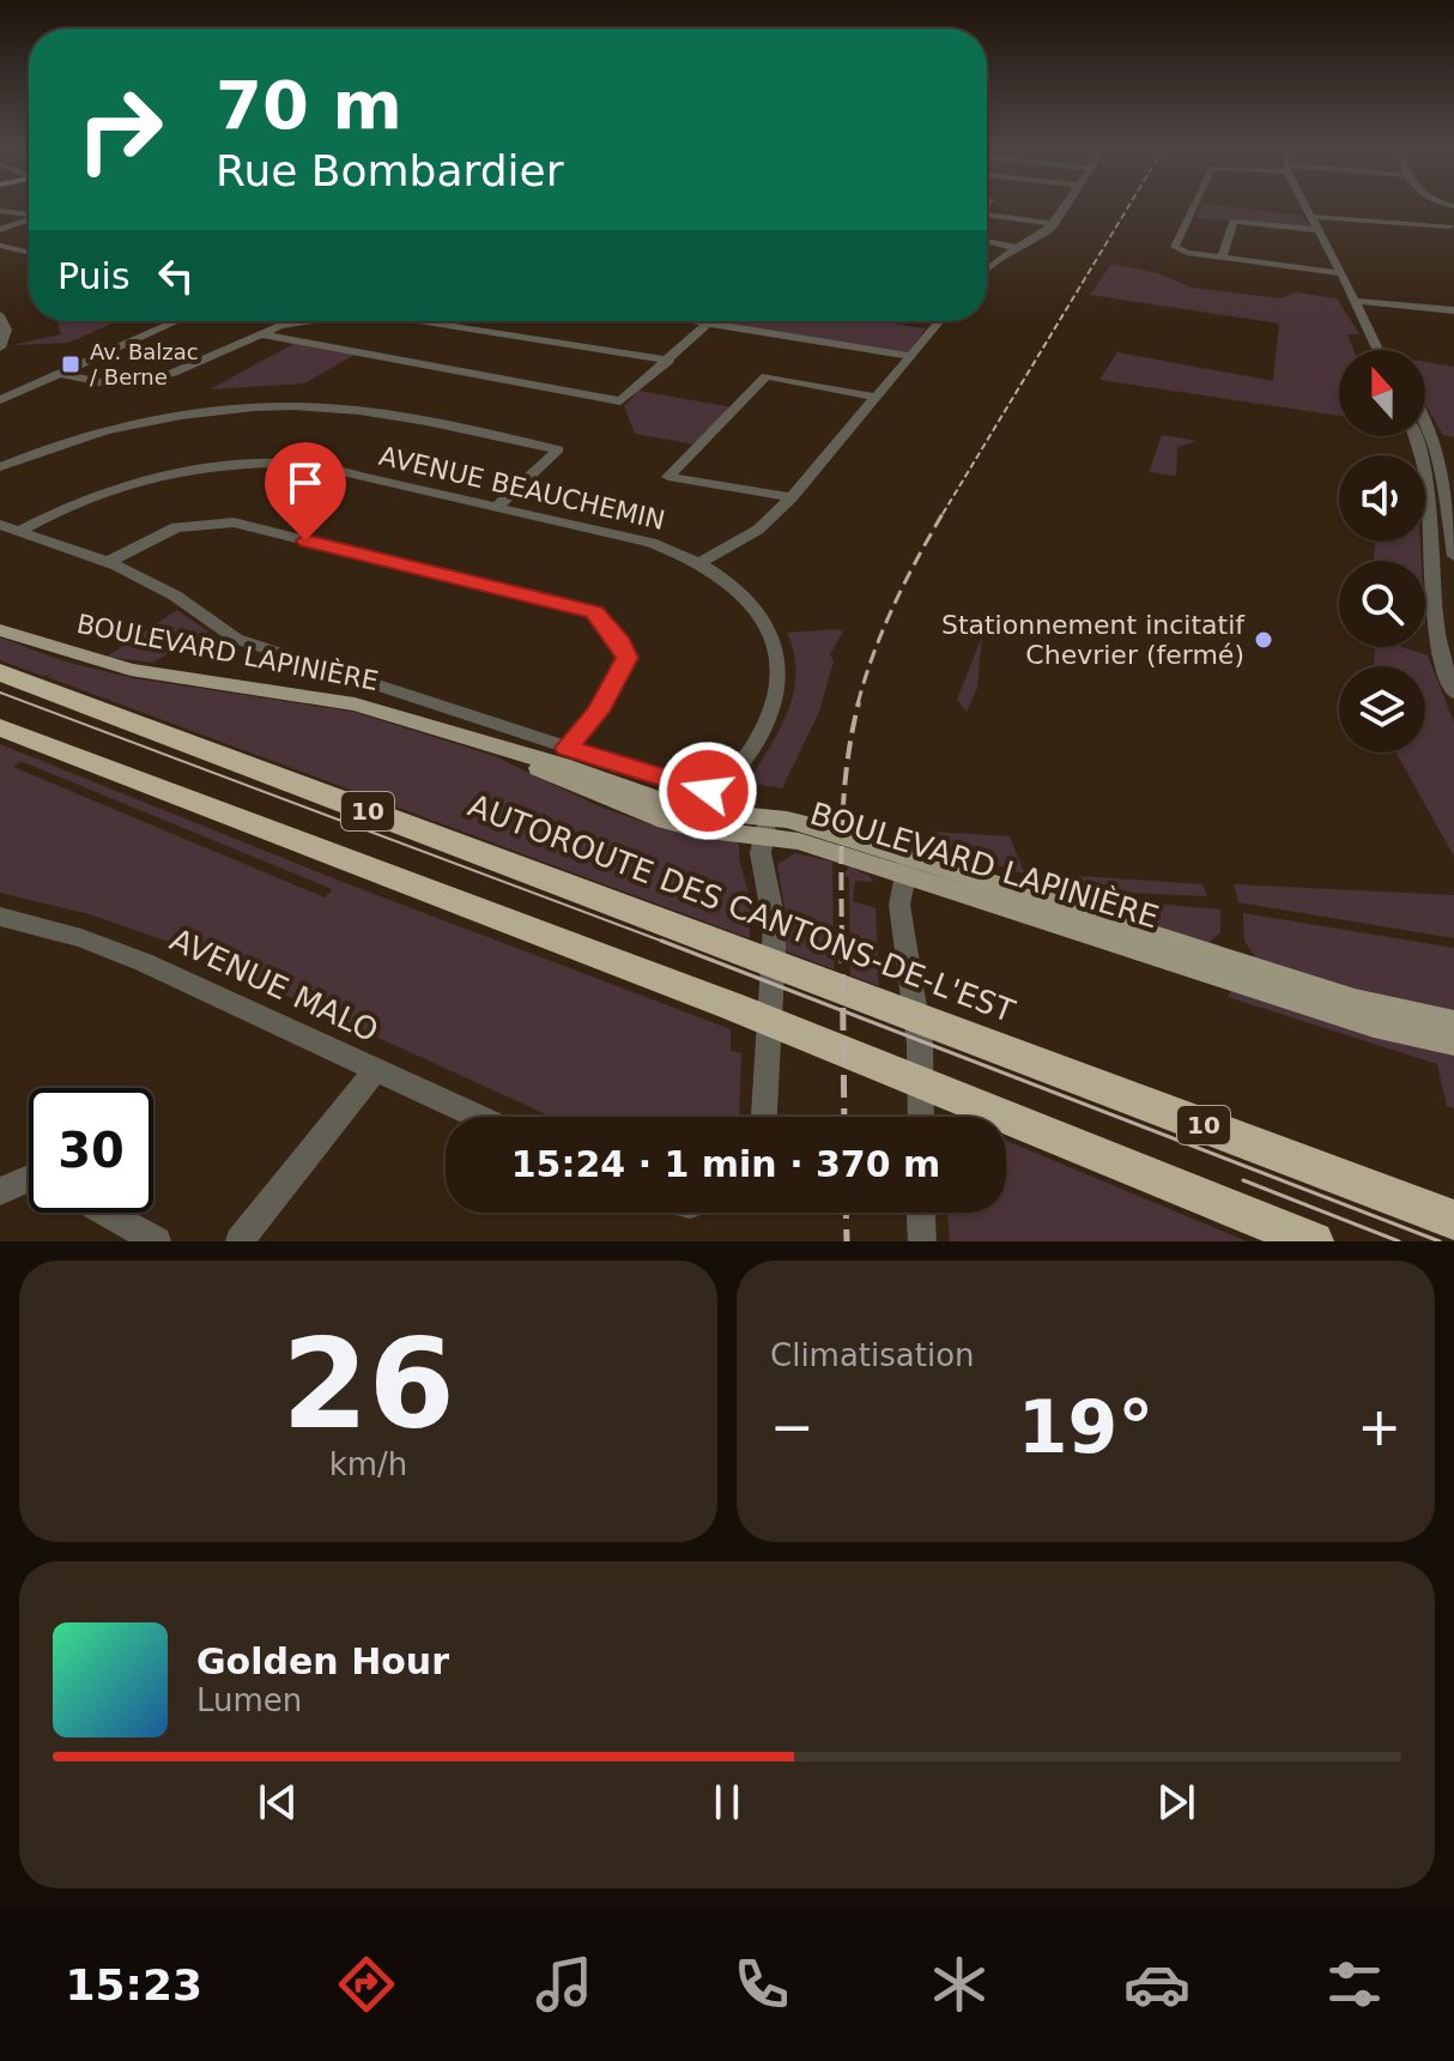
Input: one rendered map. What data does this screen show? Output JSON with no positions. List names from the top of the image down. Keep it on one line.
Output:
{"streets":{"highway":["10","AUTOROUTE DES CANTONS-DE-L'EST"],"main road":["BOULEVARD LAPINIÈRE"],"street":["AVENUE BEAUCHEMIN","AVENUE MALO"]},"places":{"transit":["Av. Balzac / Berne"],"other":["Stationnement incitatif Chevrier (fermé)"]},"north":"top","page":{"turn":["70 m","Rue Bombardier"],"then":"Puis","limit":"30","trip":"15:24 · 1 min · 370 m","tile":[["26","km/h"],"Climatisation"],"heat":["−","19°","+"],"song":["Golden Hour","Lumen"],"tabs":"15:23"}}
